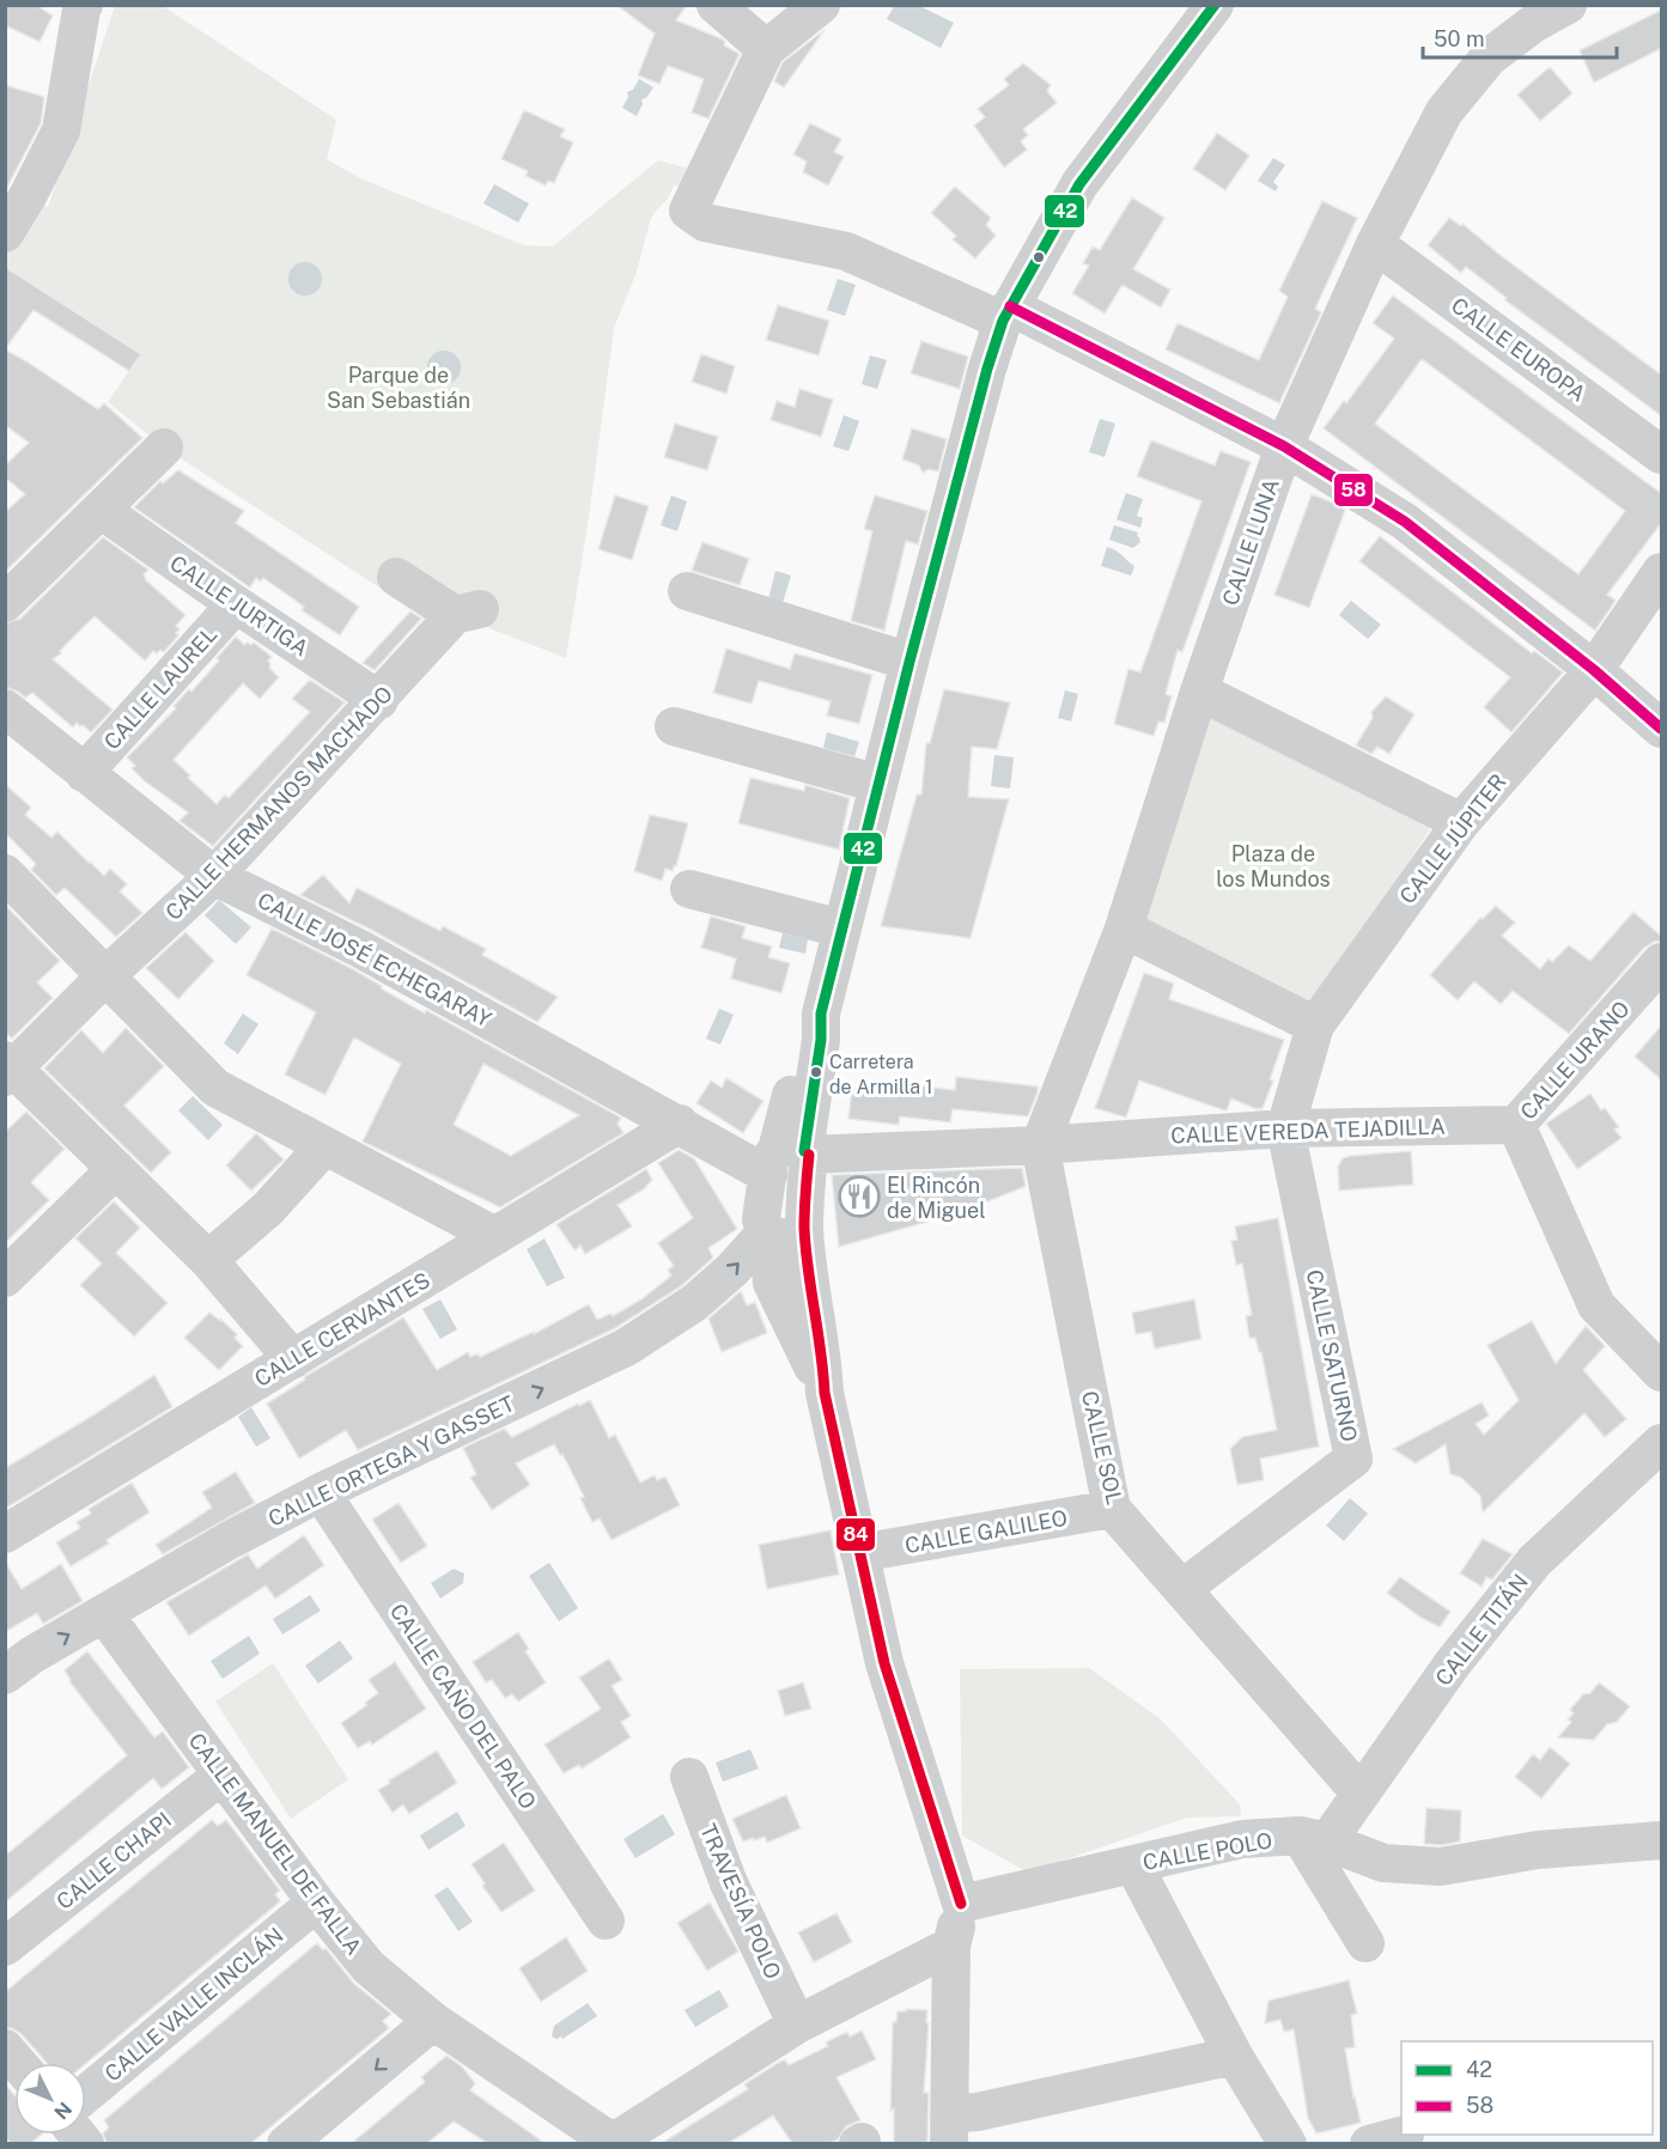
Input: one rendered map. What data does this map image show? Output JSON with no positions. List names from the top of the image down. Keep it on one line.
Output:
{"streets":{"street":["CALLE EUROPA","CALLE LUNA","CALLE JURTIGA","CALLE LAUREL","CALLE HERMANOS MACHADO","CALLE JÚPITER","CALLE JOSÉ ECHEGARAY","CALLE URANO","CALLE VEREDA TEJADILLA","CALLE CERVANTES","CALLE SATURNO","CALLE SOL","CALLE ORTEGA Y GASSET","CALLE GALILEO","CALLE TITÁN","CALLE CAÑO DEL PALO","CALLE MANUEL DE FALLA","CALLE POLO","CALLE CHAPI","TRAVESÍA POLO","CALLE VALLE INCLÁN"]},"crossings":[["CALLE EUROPA","CALLE LUNA"],["CALLE LUNA","CALLE VEREDA TEJADILLA"],["CALLE LUNA","CALLE SOL"],["CALLE JURTIGA","CALLE LAUREL"],["CALLE JURTIGA","CALLE HERMANOS MACHADO"],["CALLE LAUREL","CALLE JOSÉ ECHEGARAY"],["CALLE HERMANOS MACHADO","CALLE JOSÉ ECHEGARAY"],["CALLE JÚPITER","CALLE VEREDA TEJADILLA"],["CALLE JÚPITER","CALLE SATURNO"],["CALLE JOSÉ ECHEGARAY","CALLE VEREDA TEJADILLA"],["CALLE JOSÉ ECHEGARAY","CALLE CERVANTES"],["CALLE URANO","CALLE VEREDA TEJADILLA"],["CALLE VEREDA TEJADILLA","CALLE SATURNO"],["CALLE VEREDA TEJADILLA","CALLE SOL"],["CALLE SATURNO","CALLE SOL"],["CALLE SOL","CALLE GALILEO"],["CALLE SOL","CALLE TITÁN"],["CALLE ORTEGA Y GASSET","CALLE CAÑO DEL PALO"],["CALLE ORTEGA Y GASSET","CALLE MANUEL DE FALLA"],["CALLE TITÁN","CALLE POLO"],["CALLE MANUEL DE FALLA","CALLE CHAPI"],["CALLE MANUEL DE FALLA","CALLE VALLE INCLÁN"]],"one_way":["CALLE ORTEGA Y GASSET"],"parks":["Parque de San Sebastián","Plaza de los Mundos"],"places":{"other":["Carretera de Armilla 1"],"restaurant":["El Rincón de Miguel"]},"lines":["transit line 42","transit line 58","transit line 84"],"legend":["42","58"],"scale_bar":"50 m","north":"bottom right"}
